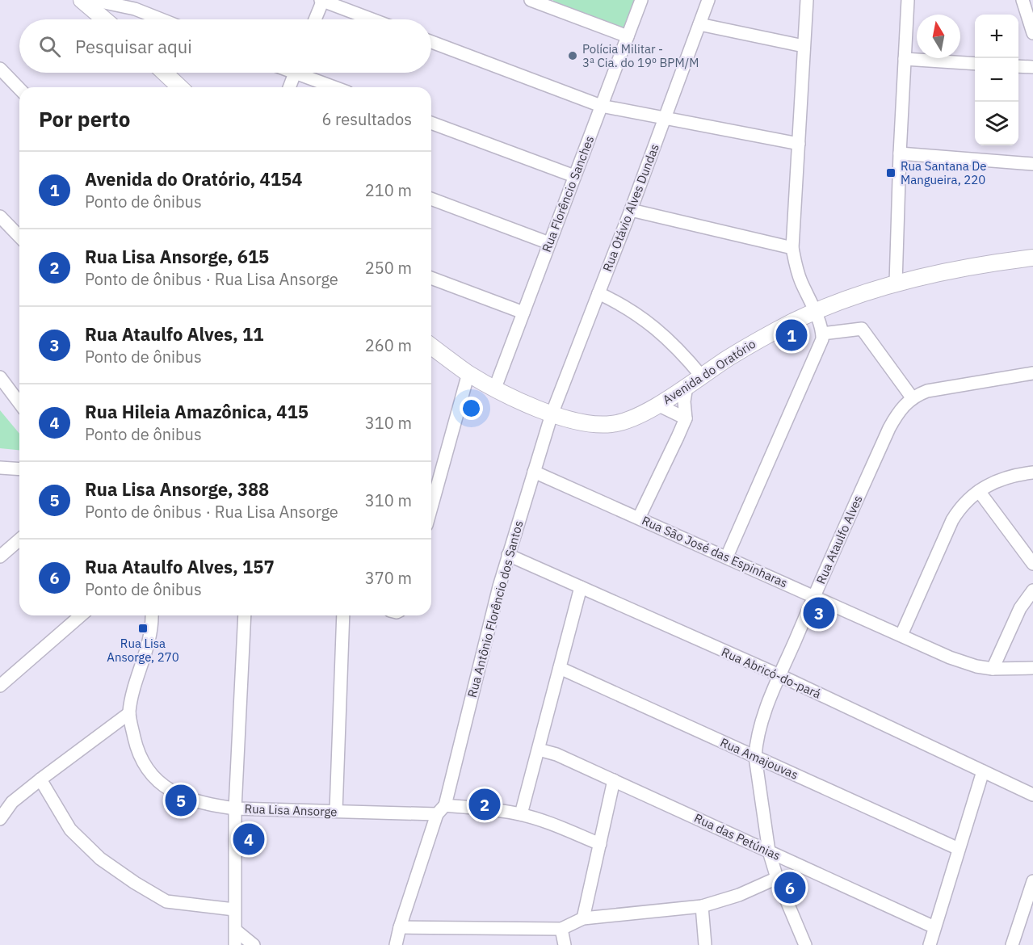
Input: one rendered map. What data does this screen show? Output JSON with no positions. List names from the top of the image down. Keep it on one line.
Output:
{"streets":{"main road":["Avenida do Oratório"],"street":["Rua Florêncio Sanches","Rua Otávio Alves Dundas","Rua Ataulfo Alves","Rua São José das Espinharas","Rua Antônio Florêncio dos Santos","Rua Abricó-do-pará","Rua Amajouvas","Rua Lisa Ansorge","Rua das Petúnias"]},"crossings":[["Rua Florêncio Sanches","Avenida do Oratório"],["Rua Otávio Alves Dundas","Avenida do Oratório"],["Rua Otávio Alves Dundas","Rua Antônio Florêncio dos Santos"],["Avenida do Oratório","Rua Antônio Florêncio dos Santos"],["Rua Ataulfo Alves","Rua São José das Espinharas"],["Rua Ataulfo Alves","Rua Abricó-do-pará"],["Rua Ataulfo Alves","Rua Amajouvas"],["Rua Ataulfo Alves","Rua das Petúnias"],["Rua São José das Espinharas","Rua Antônio Florêncio dos Santos"],["Rua Antônio Florêncio dos Santos","Rua Abricó-do-pará"],["Rua Antônio Florêncio dos Santos","Rua Lisa Ansorge"]],"places":{"other":["Polícia Militar - 3ª Cia. do 19º BPM/M"],"transit":["Rua Santana De Mangueira, 220","Rua Lisa Ansorge, 270"]},"north":"top","page":{"map_buttons":["+","−"],"search":"Pesquisar aqui","heading":["Por perto","6 resultados"],"list":[{"mark":"1","name":"Avenida do Oratório, 4154","note":"Ponto de ônibus","value":"210 m"},{"mark":"2","name":"Rua Lisa Ansorge, 615","note":"Ponto de ônibus · Rua Lisa Ansorge","value":"250 m"},{"mark":"3","name":"Rua Ataulfo Alves, 11","note":"Ponto de ônibus","value":"260 m"},{"mark":"4","name":"Rua Hileia Amazônica, 415","note":"Ponto de ônibus","value":"310 m"},{"mark":"5","name":"Rua Lisa Ansorge, 388","note":"Ponto de ônibus · Rua Lisa Ansorge","value":"310 m"},{"mark":"6","name":"Rua Ataulfo Alves, 157","note":"Ponto de ônibus","value":"370 m"}],"pins":["1","3","5","2","4","6"]}}
